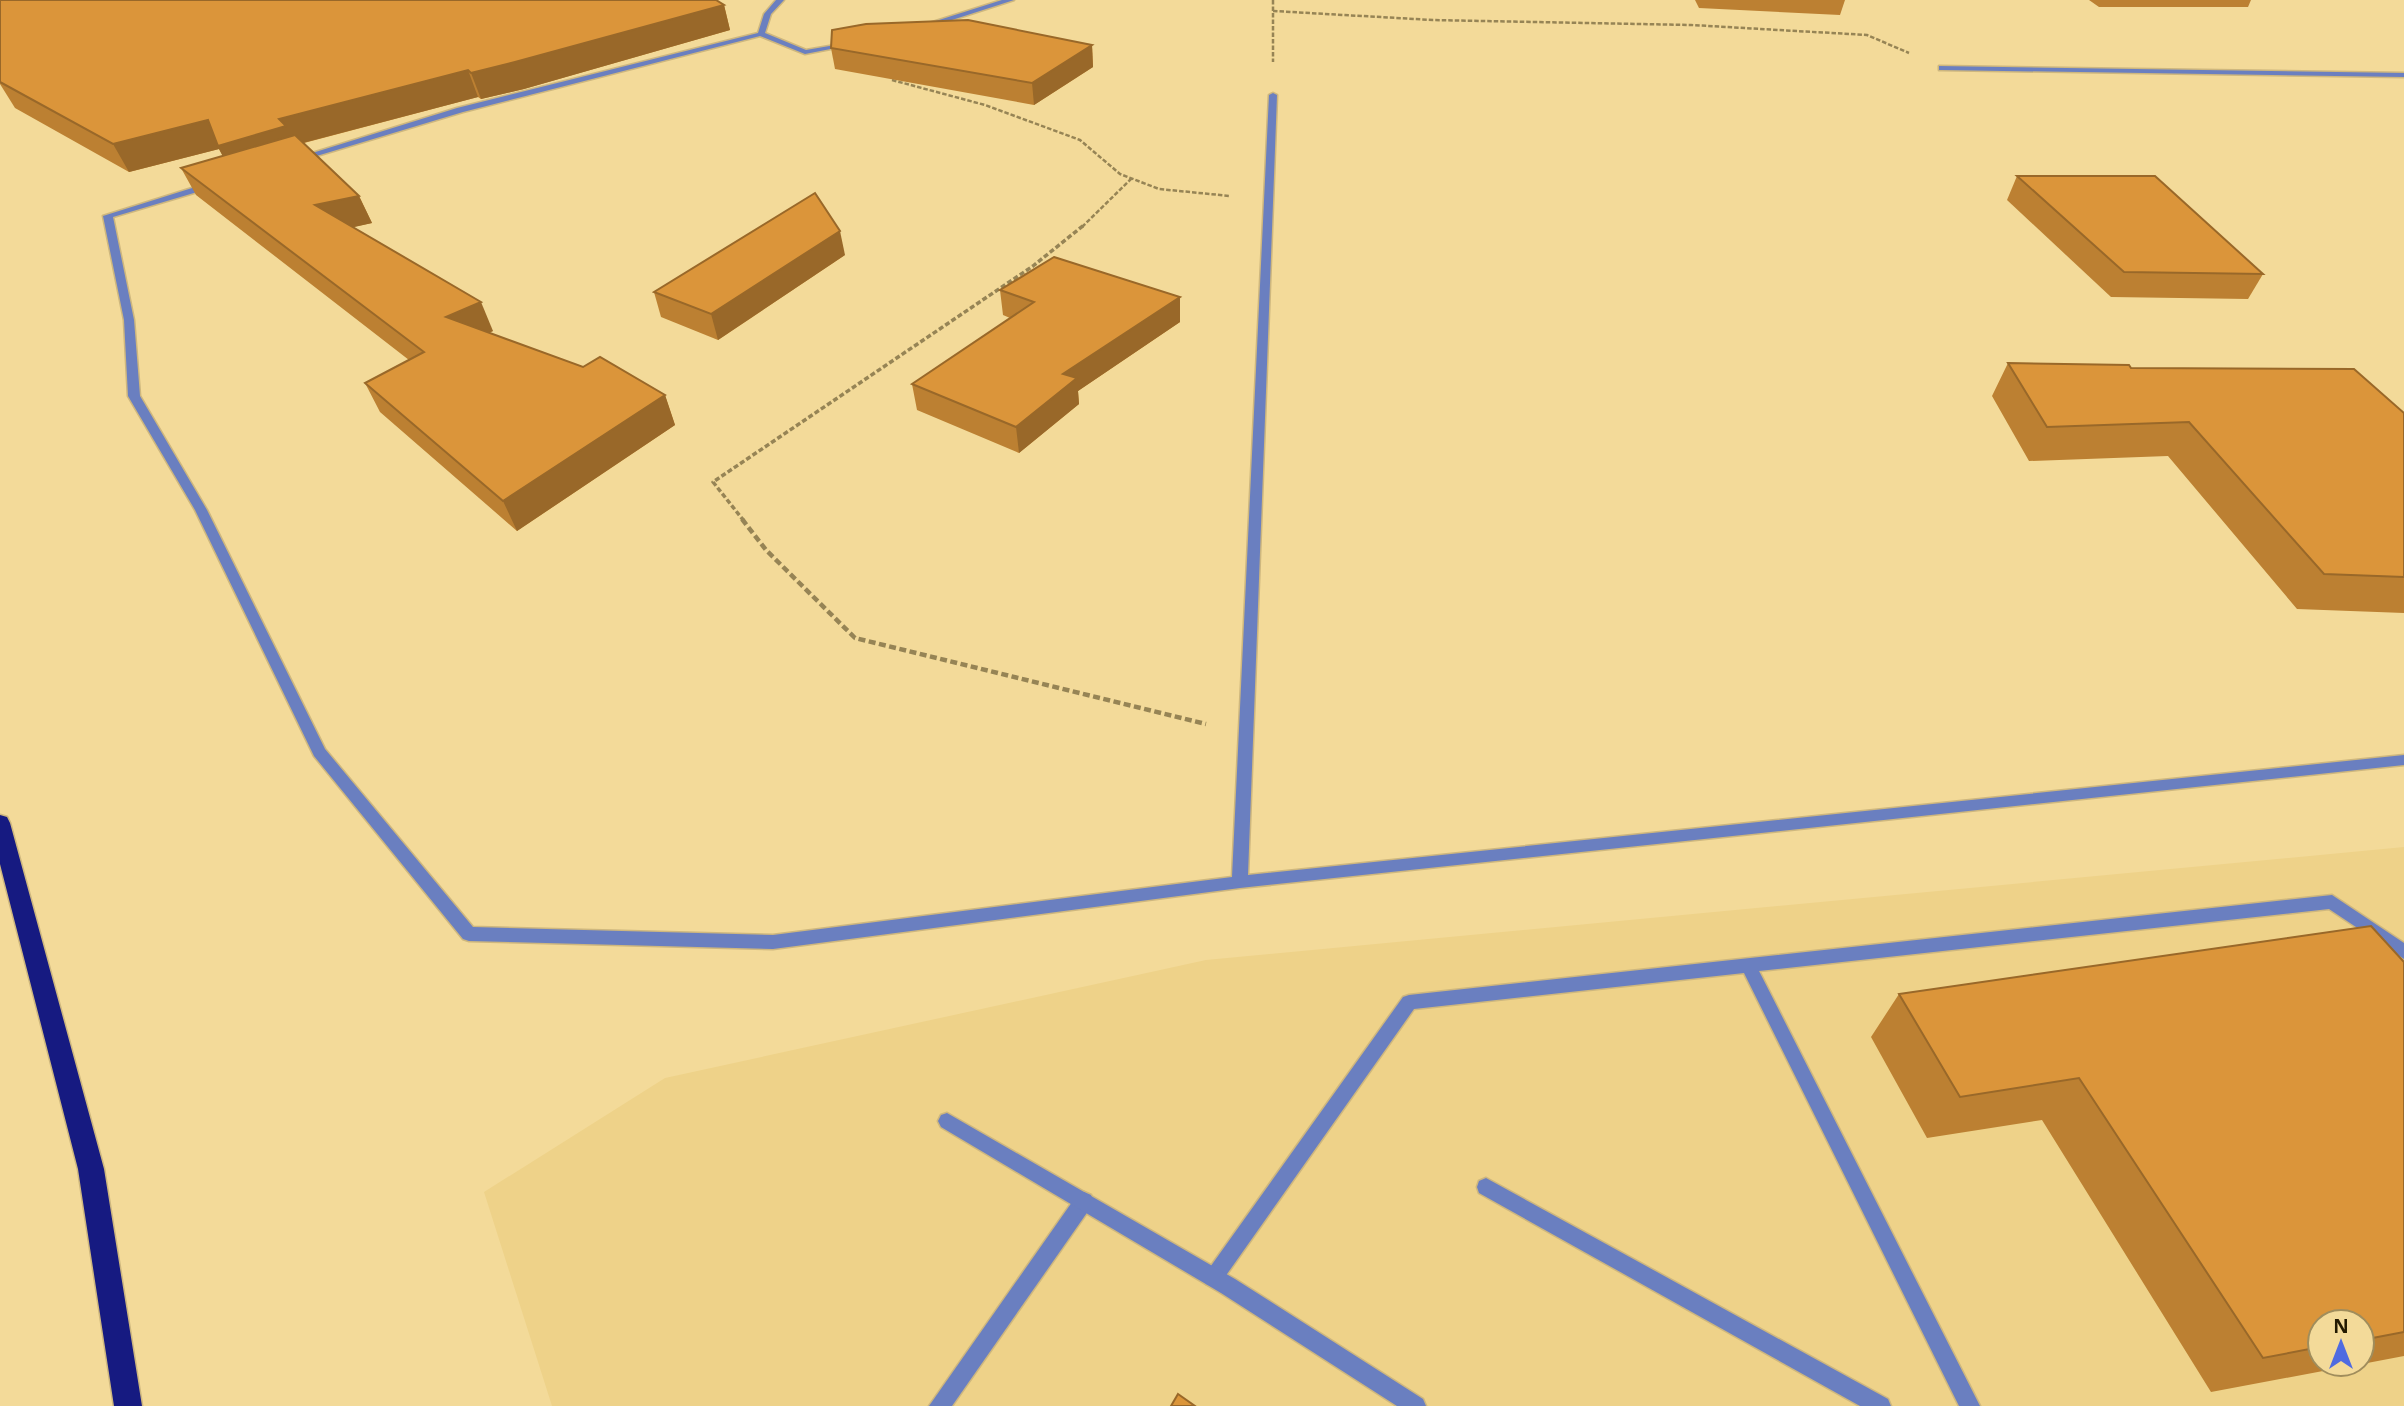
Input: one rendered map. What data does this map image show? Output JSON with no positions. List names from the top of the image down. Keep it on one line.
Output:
{"north":"top"}
